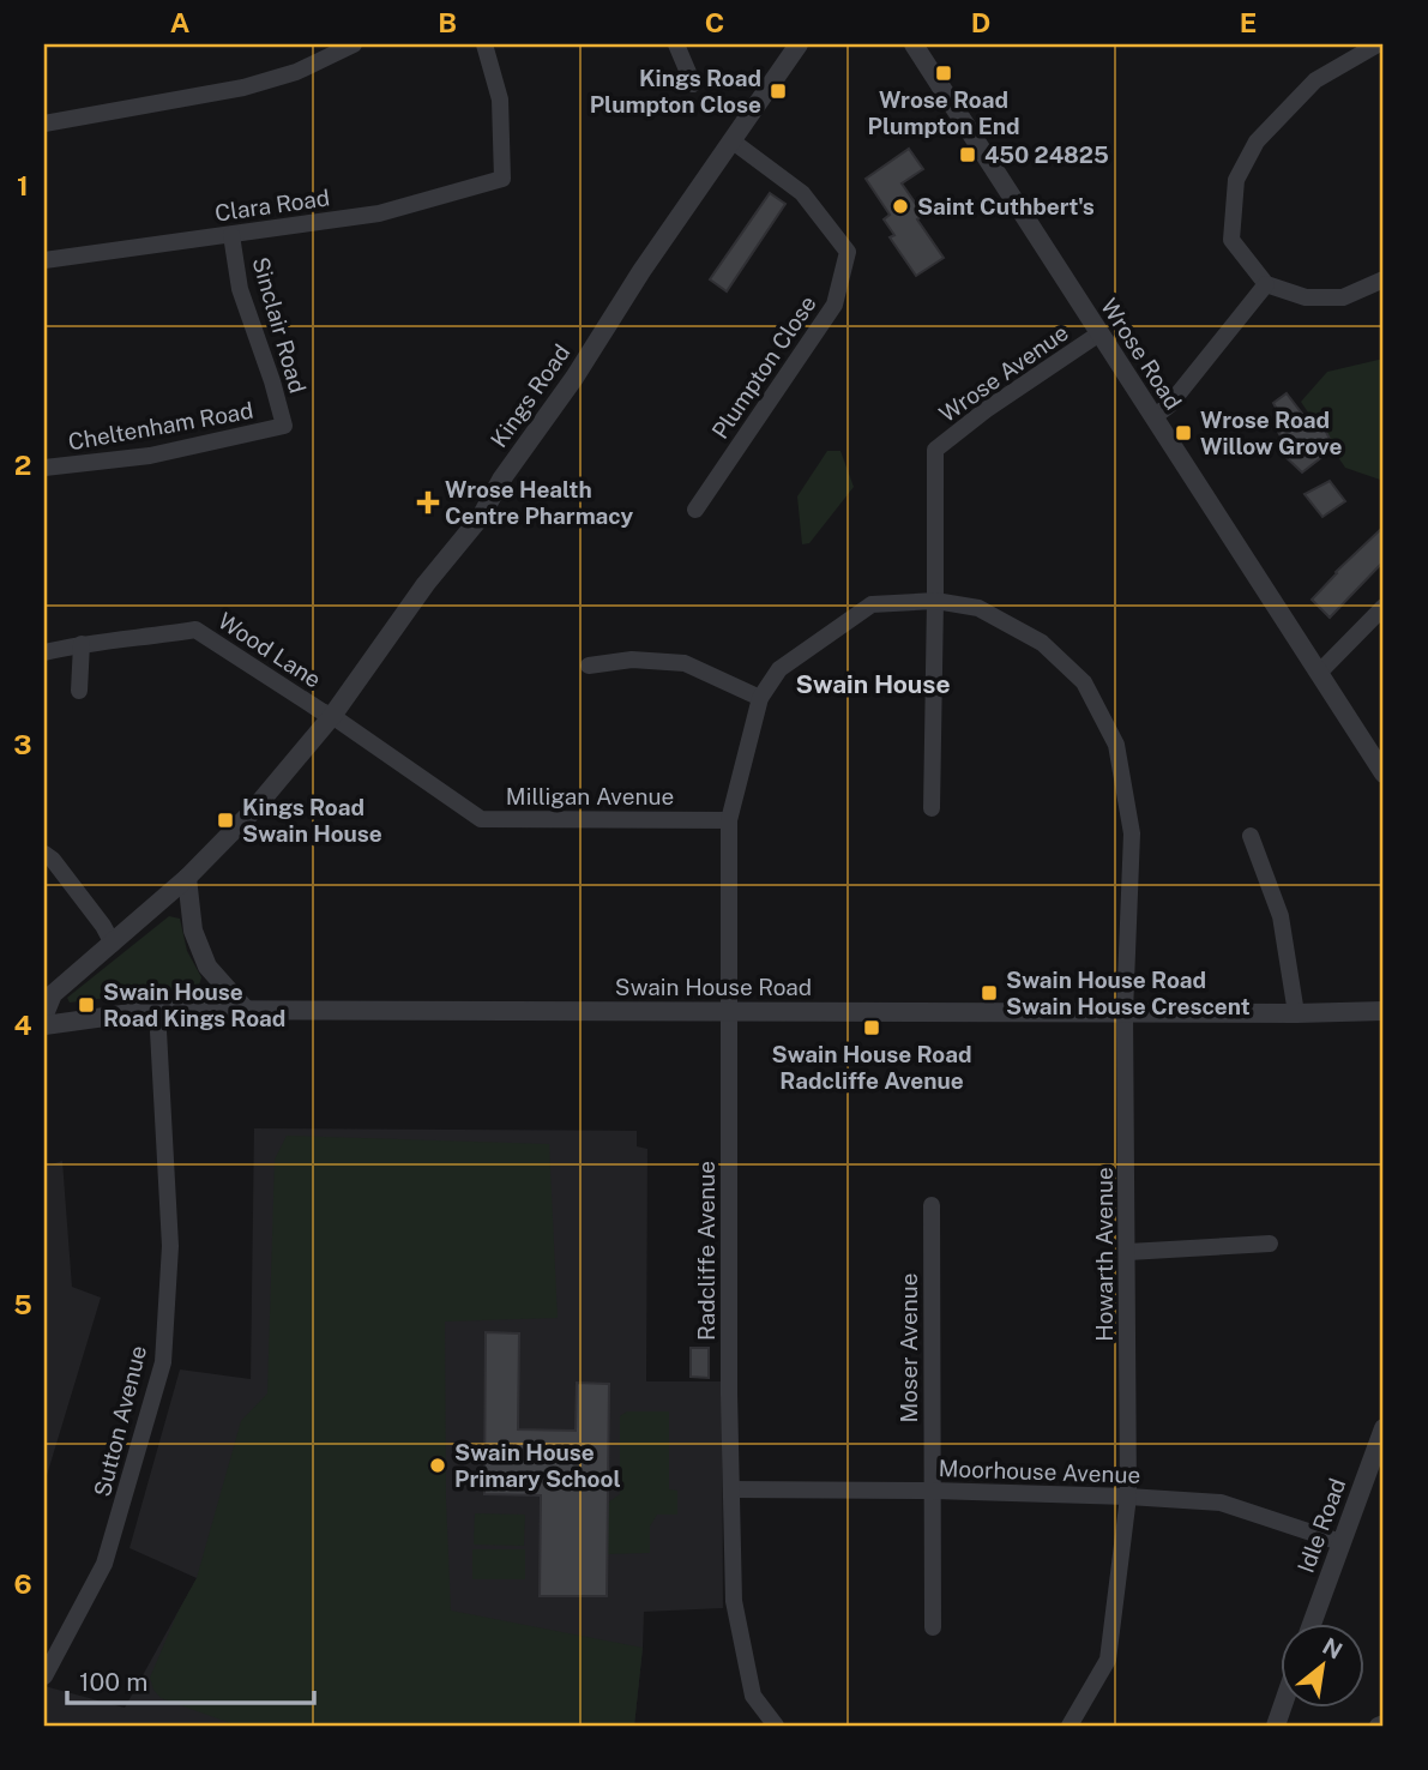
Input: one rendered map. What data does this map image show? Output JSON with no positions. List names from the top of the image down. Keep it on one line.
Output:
{"streets":{"street":["Clara Road","Sinclair Road","Wrose Road","Plumpton Close","Wrose Avenue","Kings Road","Cheltenham Road","Wood Lane","Milligan Avenue","Swain House Road","Radcliffe Avenue","Howarth Avenue","Moser Avenue","Sutton Avenue","Moorhouse Avenue","Idle Road"]},"crossings":[["Clara Road","Sinclair Road"],["Sinclair Road","Cheltenham Road"],["Wrose Road","Wrose Avenue"],["Plumpton Close","Kings Road"],["Wrose Avenue","Howarth Avenue"],["Kings Road","Wood Lane"],["Kings Road","Milligan Avenue"],["Wood Lane","Milligan Avenue"],["Milligan Avenue","Radcliffe Avenue"],["Swain House Road","Radcliffe Avenue"],["Swain House Road","Howarth Avenue"],["Swain House Road","Sutton Avenue"],["Radcliffe Avenue","Howarth Avenue"],["Radcliffe Avenue","Moorhouse Avenue"],["Howarth Avenue","Moorhouse Avenue"],["Moser Avenue","Moorhouse Avenue"],["Moorhouse Avenue","Idle Road"]],"districts":["Swain House"],"places":{"transit":["Wrose Road Plumpton End","Kings Road Plumpton Close","450 24825","Wrose Road Willow Grove","Kings Road Swain House","Swain House Road Swain House Crescent","Swain House Road Kings Road","Swain House Road Radcliffe Avenue"],"other":["Saint Cuthbert's","Swain House Primary School"],"health":["Wrose Health Centre Pharmacy"]},"scale_bar":"100 m","north":"top right","grid":{"columns":["A","B","C","D","E"],"rows":["1","2","3","4","5","6"]}}
